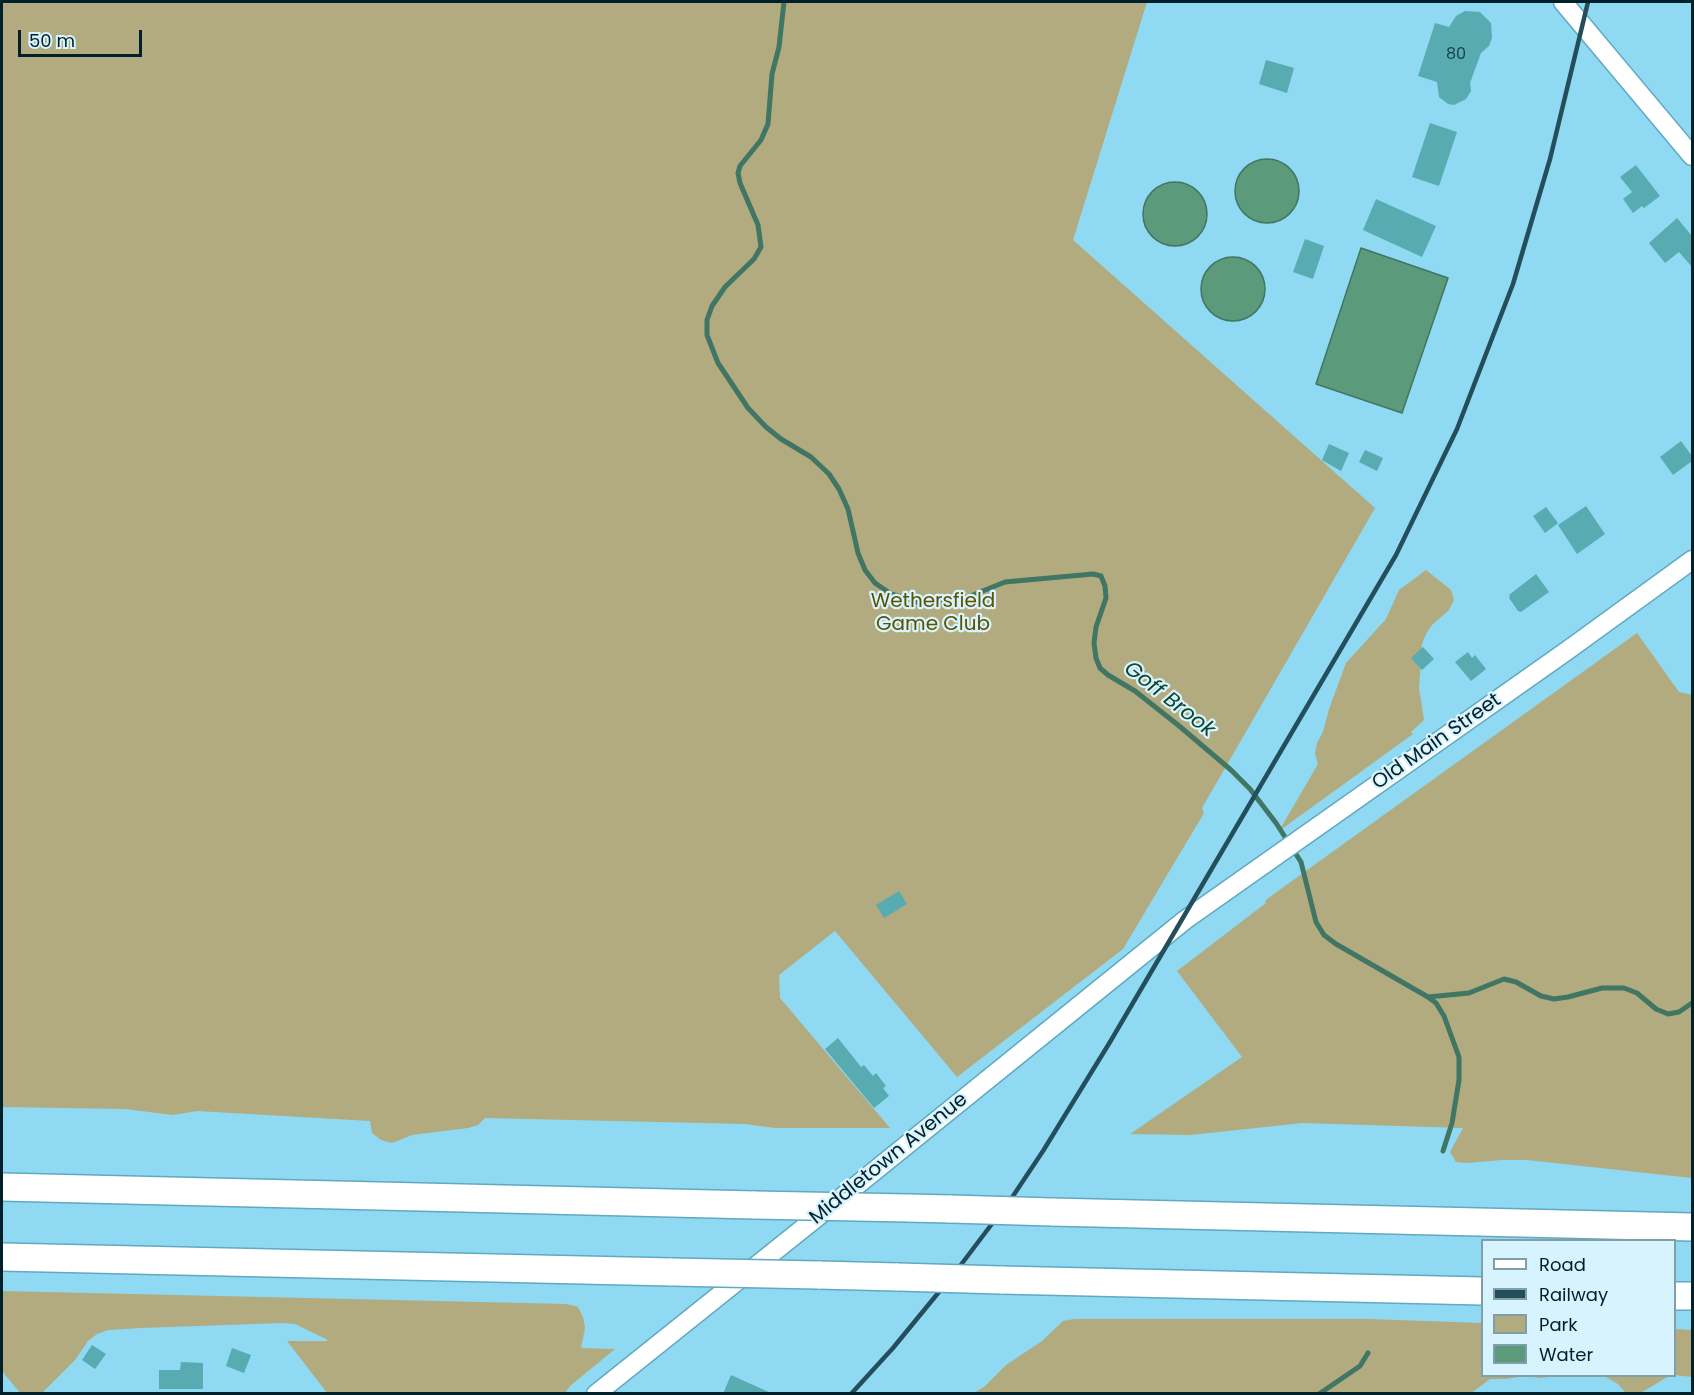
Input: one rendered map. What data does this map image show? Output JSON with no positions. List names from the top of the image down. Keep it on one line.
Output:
{"streets":{"street":["Old Main Street","Middletown Avenue"]},"crossings":[["Old Main Street","Middletown Avenue"]],"water":["Goff Brook"],"parks":["Wethersfield Game Club"],"house_numbers":["80"],"legend":["Road","Railway","Park","Water"],"scale_bar":"50 m"}
